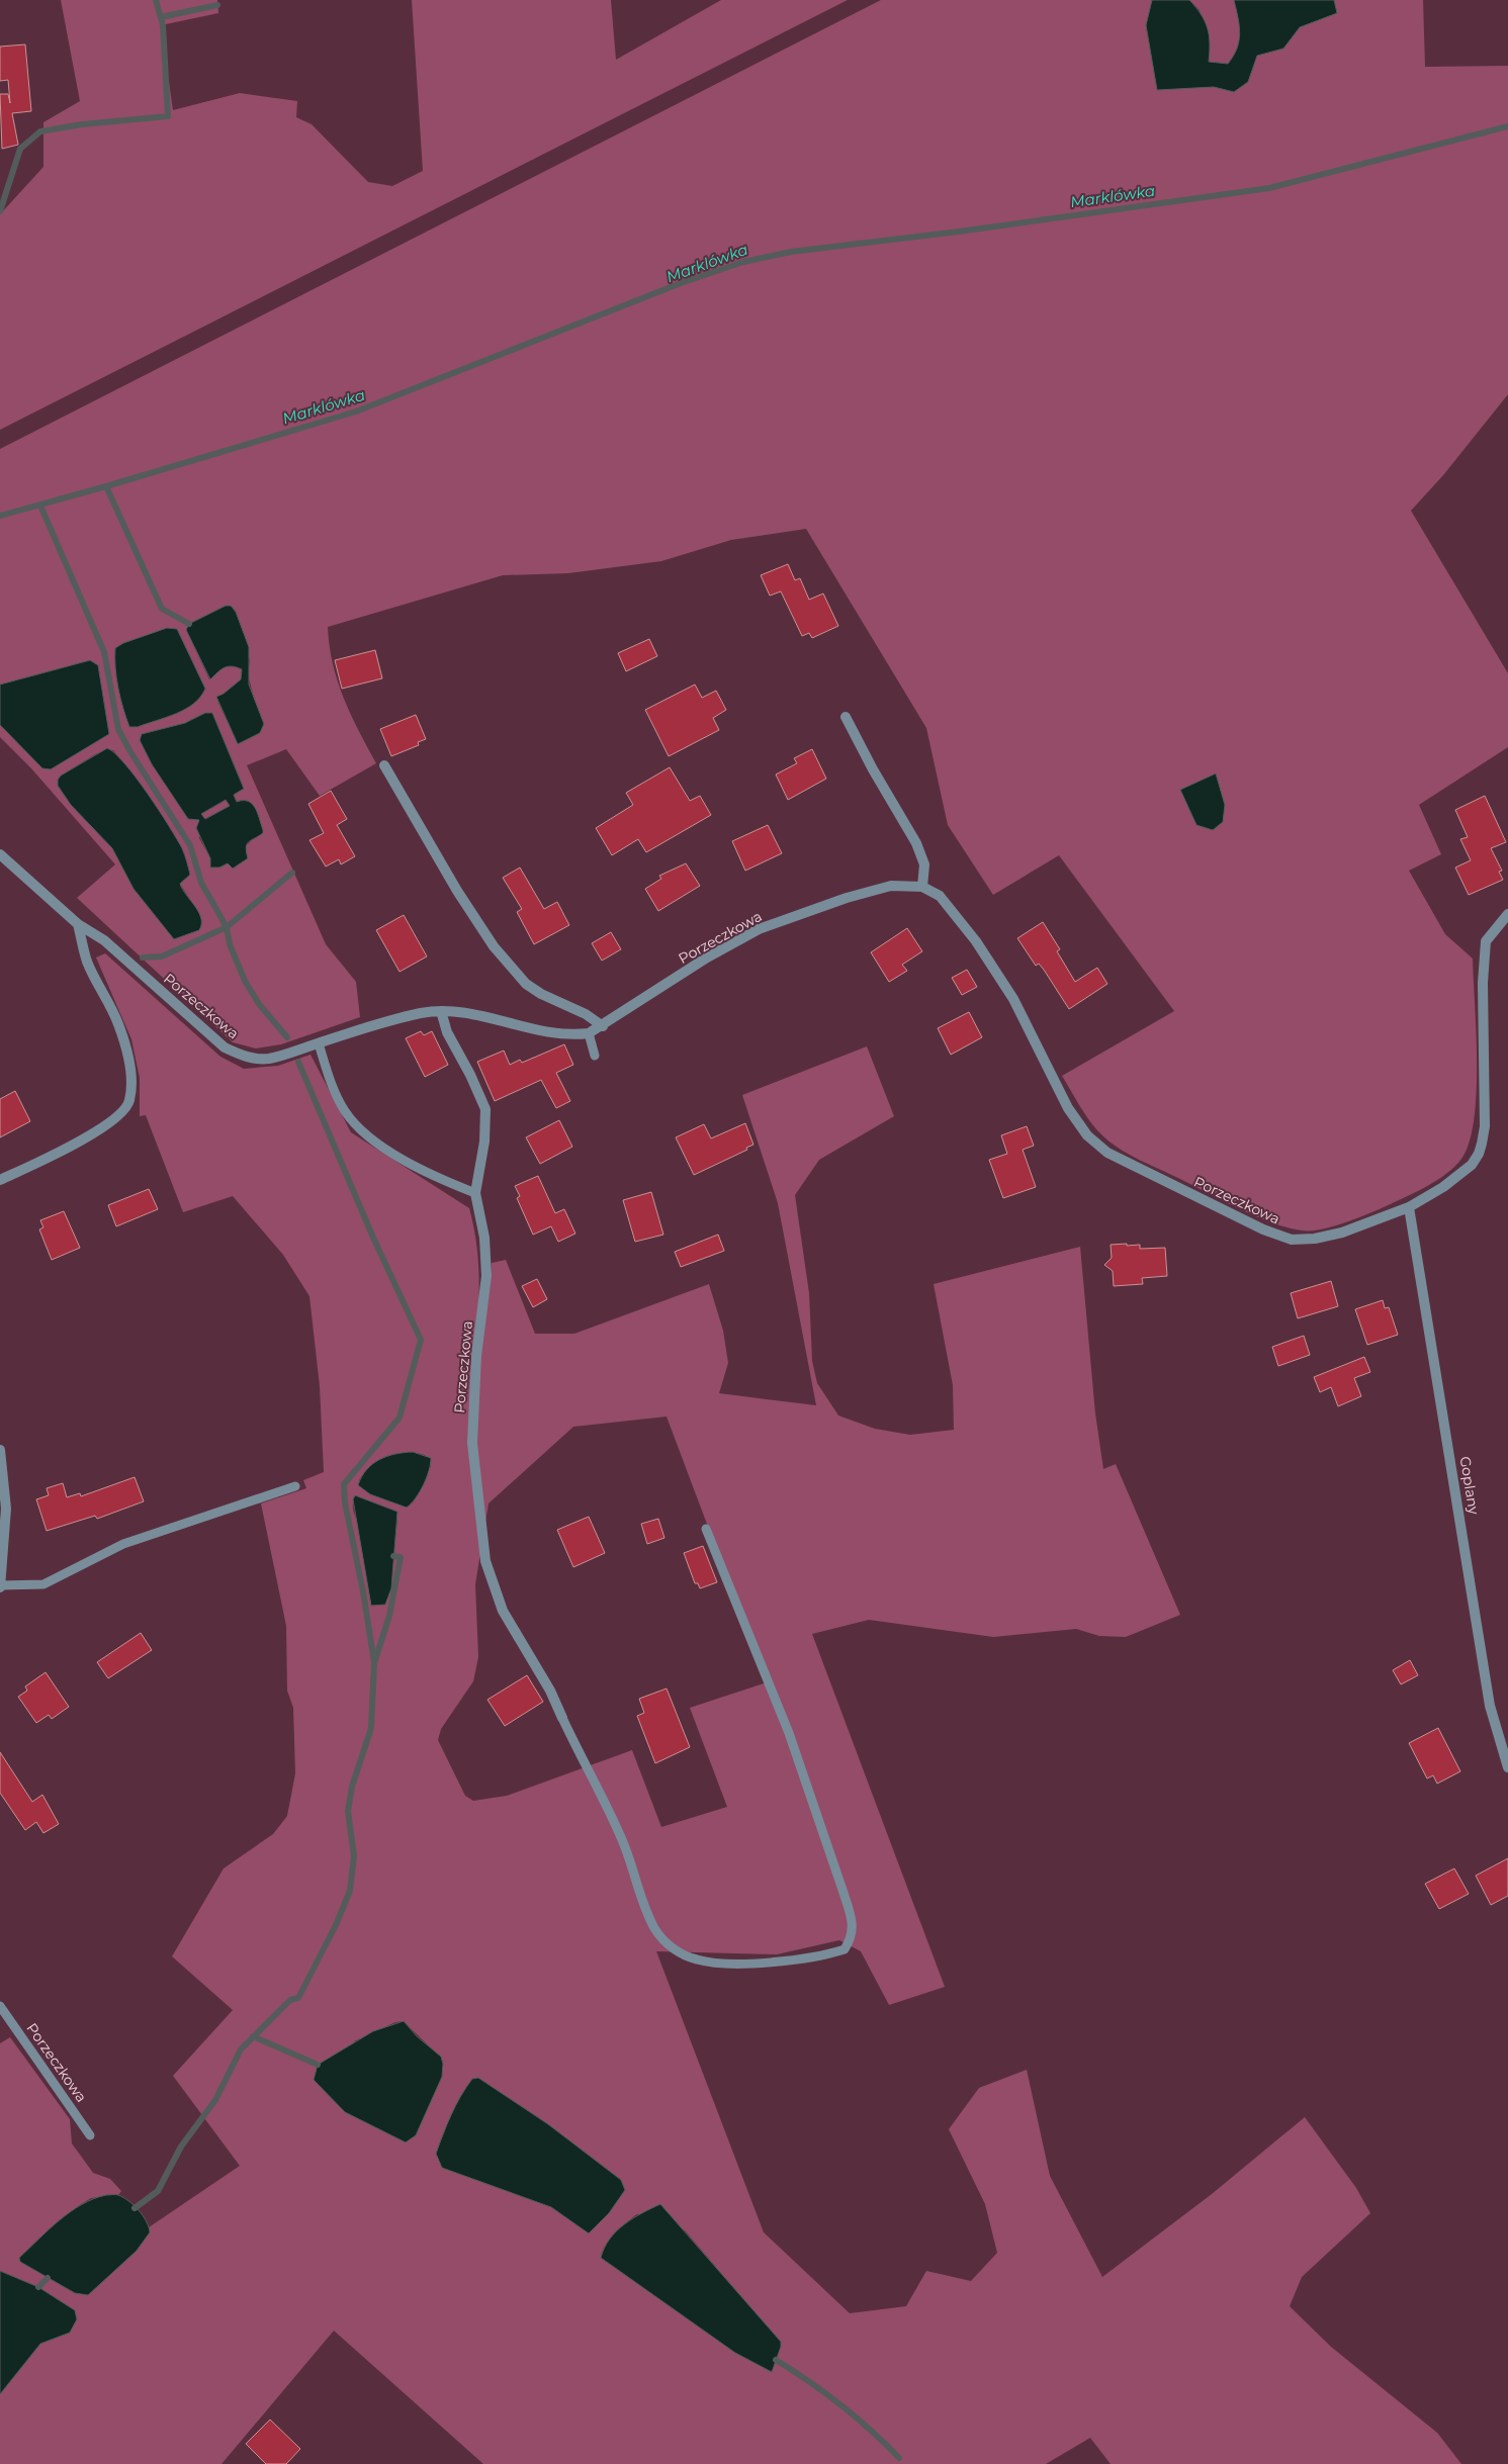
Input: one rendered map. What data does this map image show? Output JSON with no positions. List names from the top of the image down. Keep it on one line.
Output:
{"streets":{"street":["Porzeczkowa","Goplany"]},"crossings":[["Porzeczkowa","Goplany"]],"water":["Marklówka"]}
